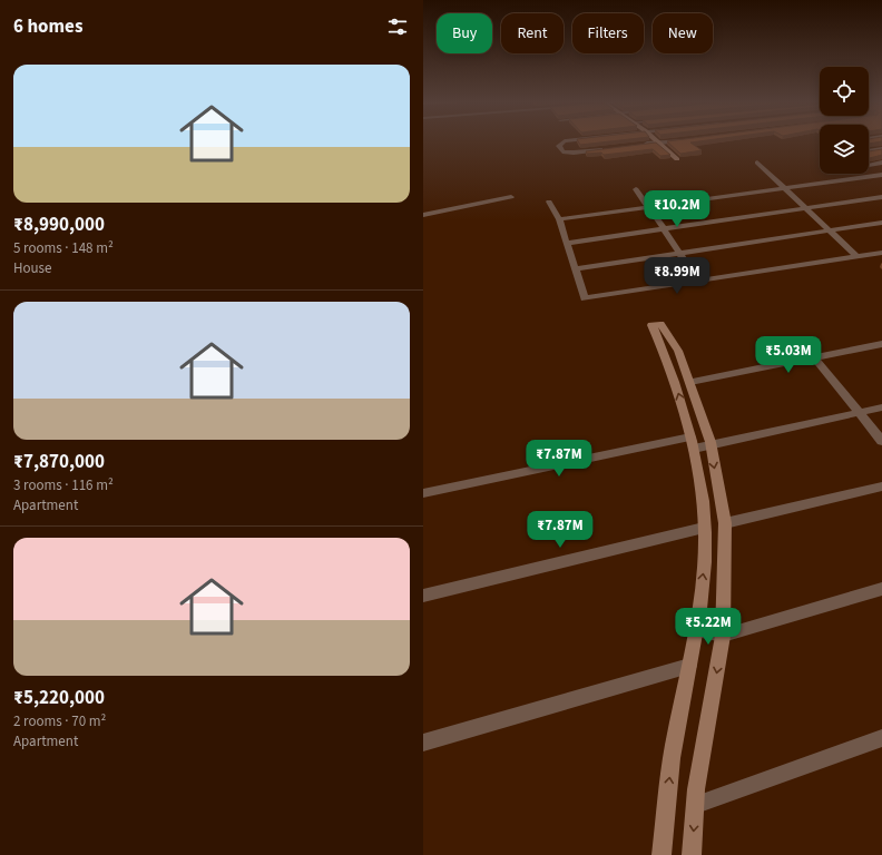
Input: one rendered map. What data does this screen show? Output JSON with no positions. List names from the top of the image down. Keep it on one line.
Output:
{"page":{"heading":"6 homes","chip":["Buy","Rent","Filters","New"],"list":[{"name":"₹8,990,000","note":"5 rooms · 148 m² · House"},{"name":"₹7,870,000","note":"3 rooms · 116 m² · Apartment"},{"name":"₹5,220,000","note":"2 rooms · 70 m² · Apartment"}],"price":["₹10.2M","₹8.99M","₹5.03M","₹7.87M","₹7.87M","₹5.22M"]}}
